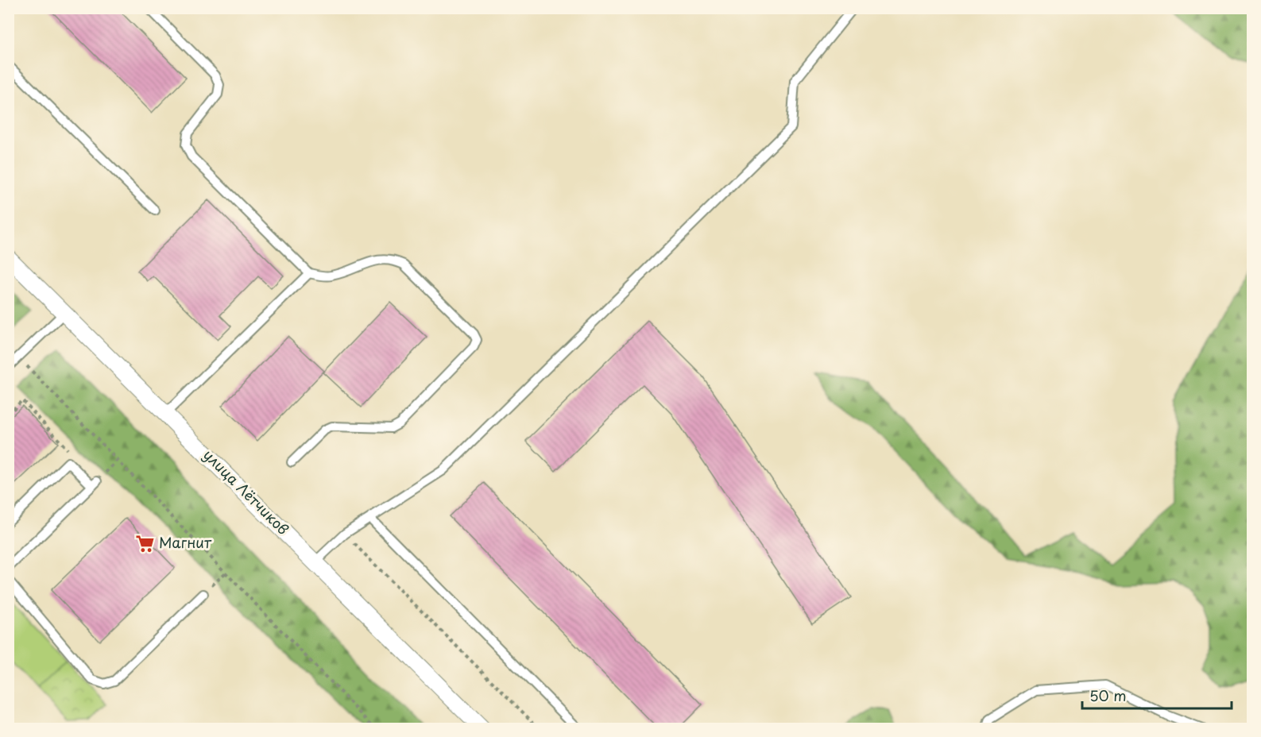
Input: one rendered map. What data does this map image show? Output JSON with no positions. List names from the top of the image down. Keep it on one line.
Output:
{"streets":{"street":["улица Лётчиков"]},"places":{"supermarket":["Магнит"]},"scale_bar":"50 m"}
